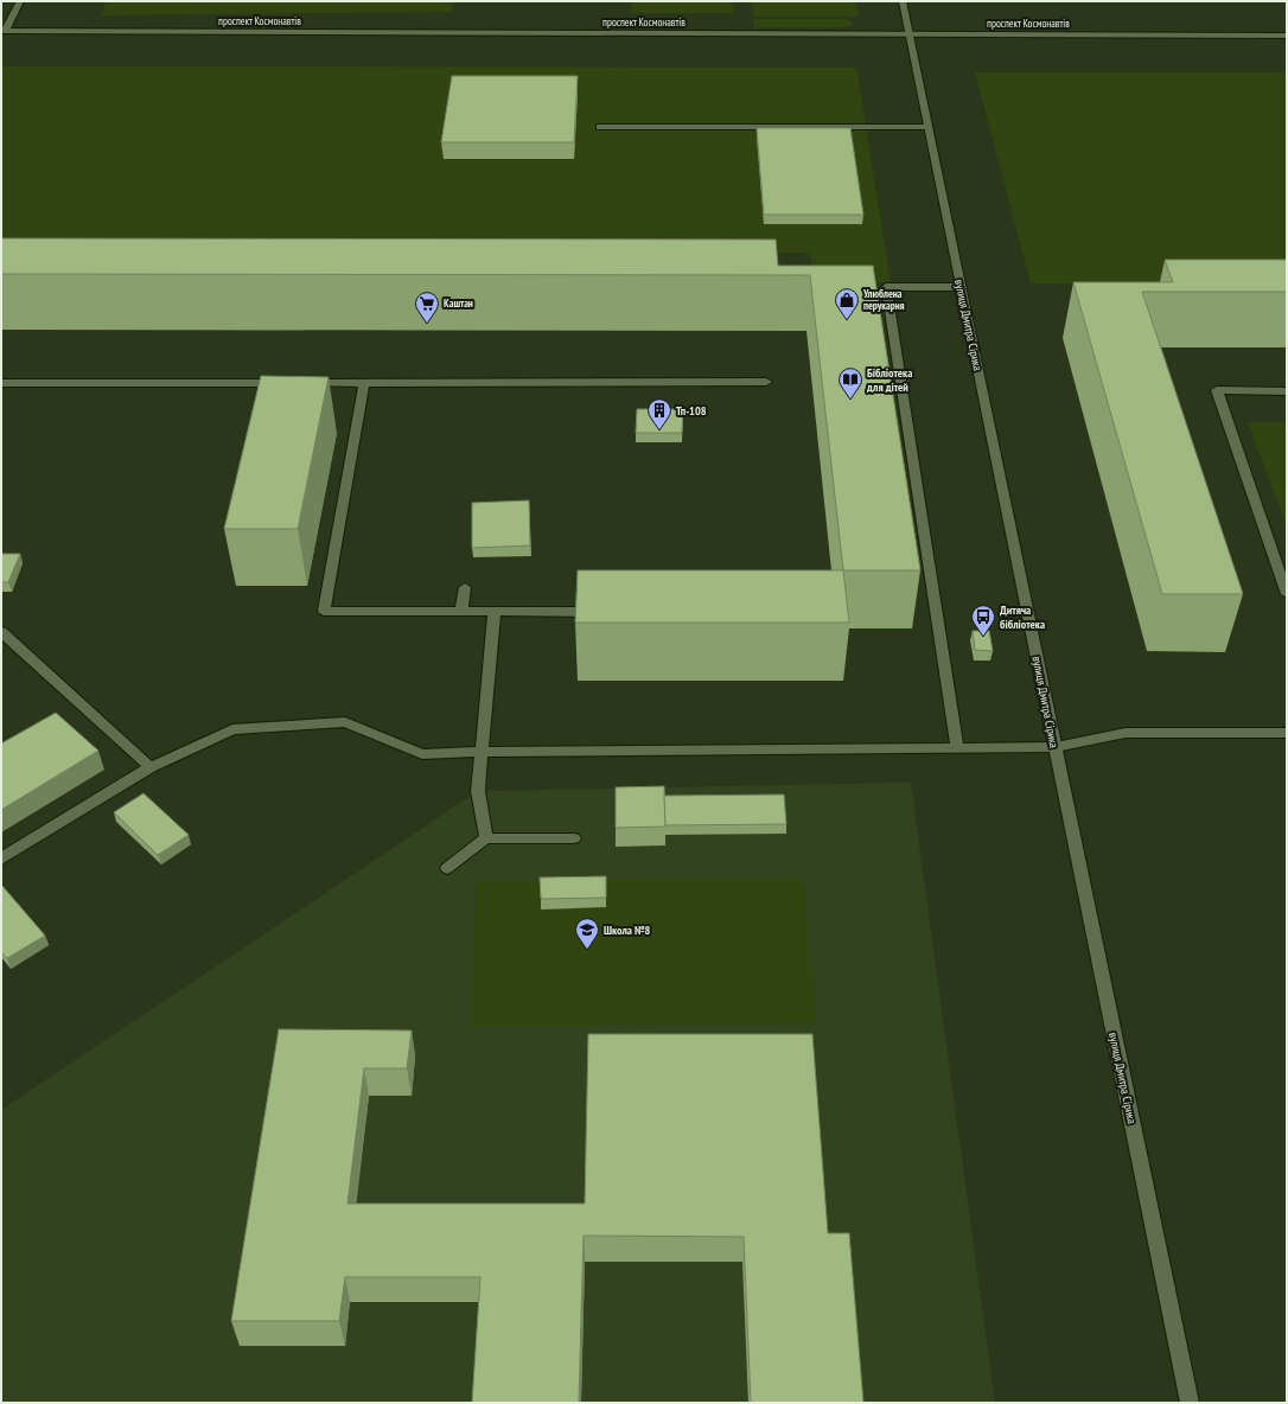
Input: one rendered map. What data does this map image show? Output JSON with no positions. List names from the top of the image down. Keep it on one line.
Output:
{"streets":{"street":["проспект Космонавтів","вулиця Дмитра Сірика"]},"crossings":[["проспект Космонавтів","вулиця Дмитра Сірика"]],"places":{"shop":["Улюблена перукарня"],"supermarket":["Каштан"],"library":["Бібліотека для дітей"],"building":["Тп-108"],"bus stop":["Дитяча бібліотека"],"school or university":["Школа №8"]}}
